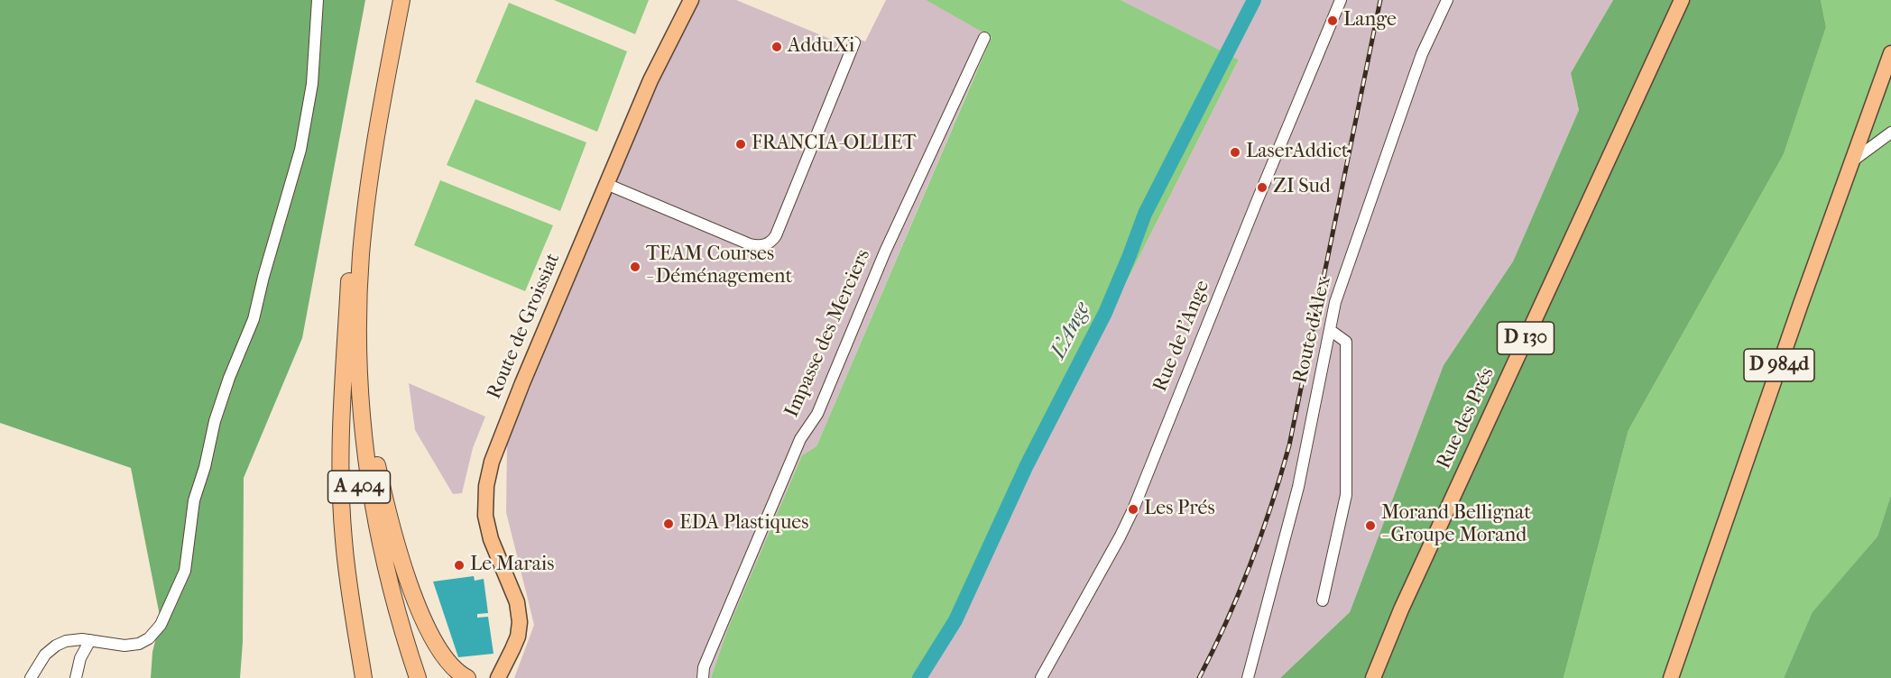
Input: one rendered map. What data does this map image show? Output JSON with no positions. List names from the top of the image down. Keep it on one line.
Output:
{"streets":{"highway":["A 404"],"main road":["Route de Groissiat","D 130","D 984d","Rue des Prés"],"street":["Route d'Alex","Impasse des Merciers","Rue de l'Ange"]},"water":["L'Ange"],"places":["Lange","AdduXi","FRANCIA-OLLIET","LaserAddict","ZI Sud","TEAM Courses - Déménagement","Les Prés","EDA Plastiques","Morand Bellignat - Groupe Morand","Le Marais"]}
